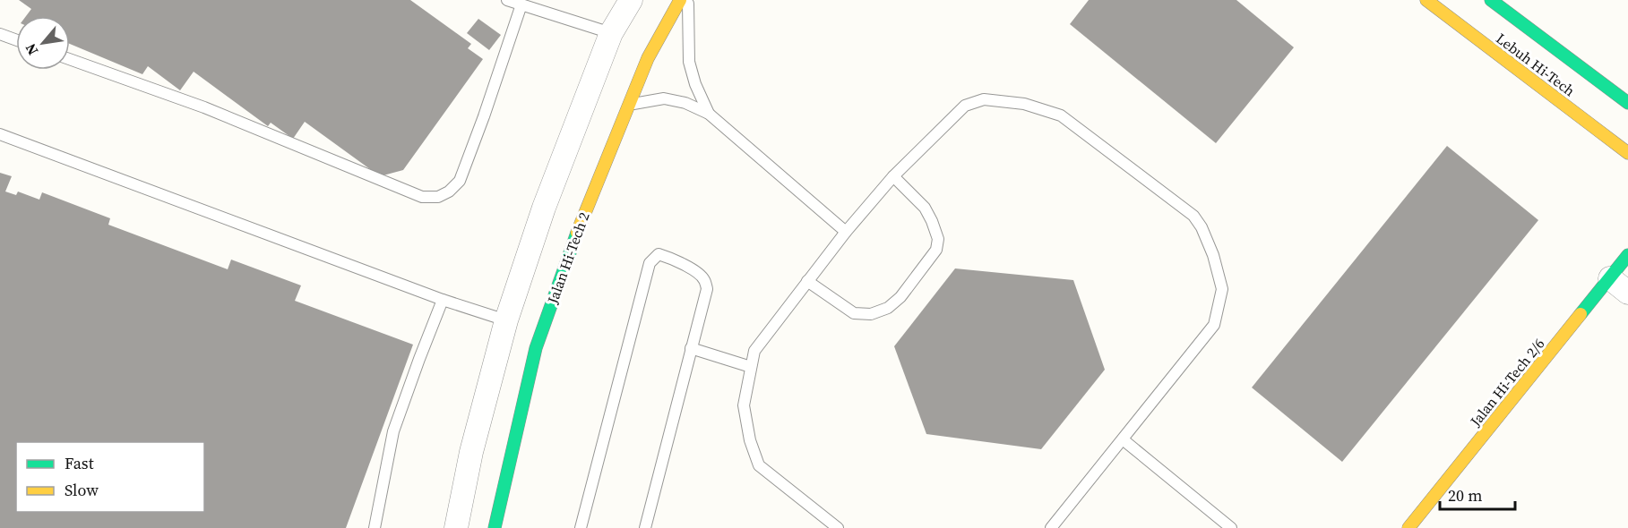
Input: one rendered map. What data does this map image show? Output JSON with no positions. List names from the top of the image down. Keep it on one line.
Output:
{"streets":{"street":["Lebuh Hi-Tech","Jalan Hi-Tech 2","Jalan Hi-Tech 2/6"]},"legend":["Fast","Slow"],"scale_bar":"20 m","north":"bottom left"}
